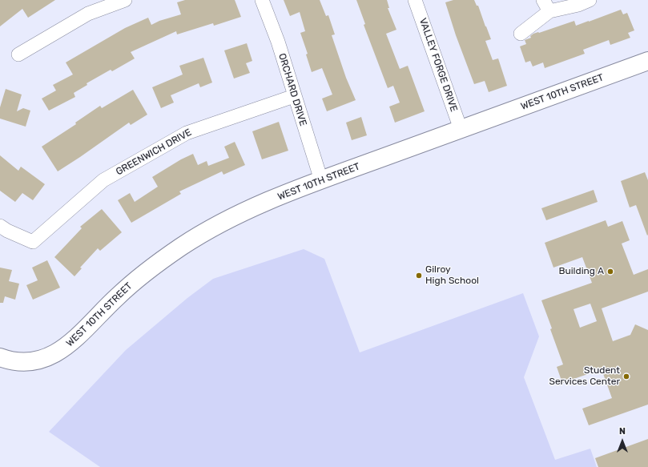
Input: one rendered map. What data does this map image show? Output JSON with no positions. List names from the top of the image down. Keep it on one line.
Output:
{"streets":{"street":["VALLEY FORGE DRIVE","ORCHARD DRIVE","WEST 10TH STREET","GREENWICH DRIVE"]},"crossings":[["VALLEY FORGE DRIVE","WEST 10TH STREET"],["ORCHARD DRIVE","WEST 10TH STREET"],["ORCHARD DRIVE","GREENWICH DRIVE"]],"places":["Building A","Gilroy High School","Student Services Center"],"north":"top"}
